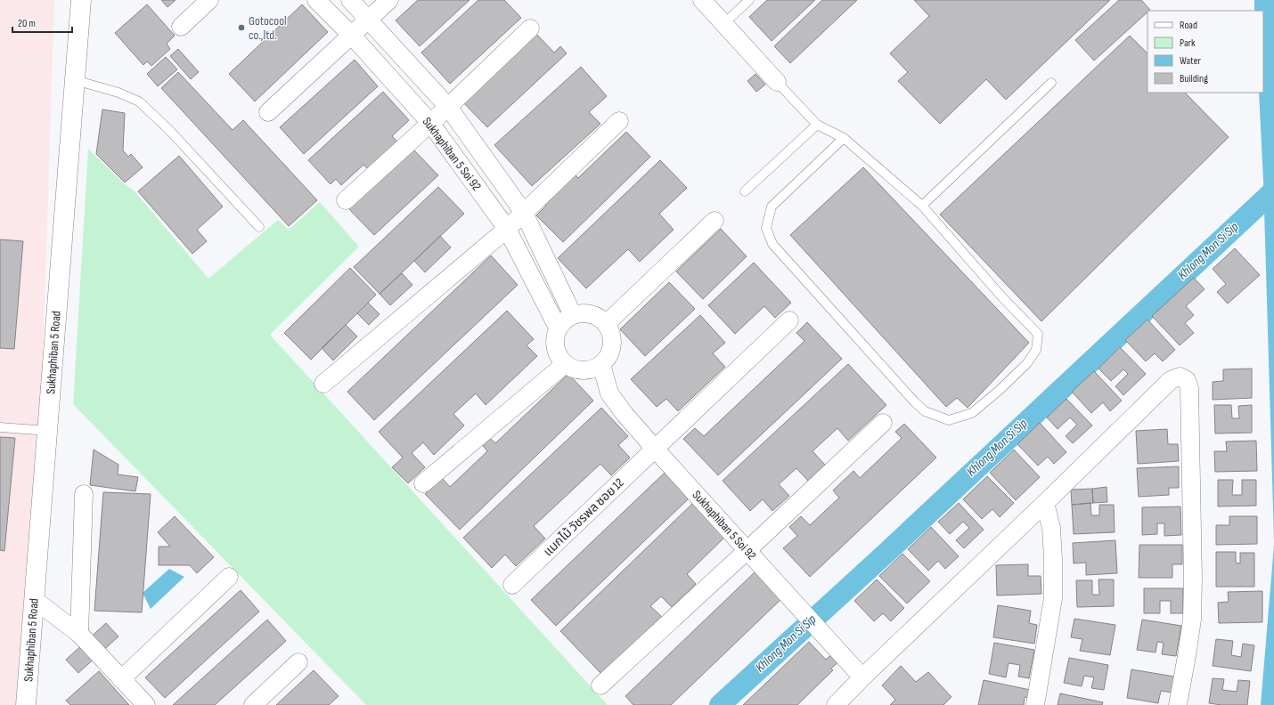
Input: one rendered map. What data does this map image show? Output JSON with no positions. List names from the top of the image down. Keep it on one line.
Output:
{"streets":{"main road":["Sukhaphiban 5 Road"],"street":["Sukhaphiban 5 Soi 92","แมกไม้ วัชรพล ซอย 12"]},"crossings":[["Sukhaphiban 5 Soi 92","แมกไม้ วัชรพล ซอย 12"]],"water":["Khlong Mon Si Sip"],"places":["Gotocool co.,ltd."],"legend":["Road","Park","Water","Building"],"scale_bar":"20 m"}
